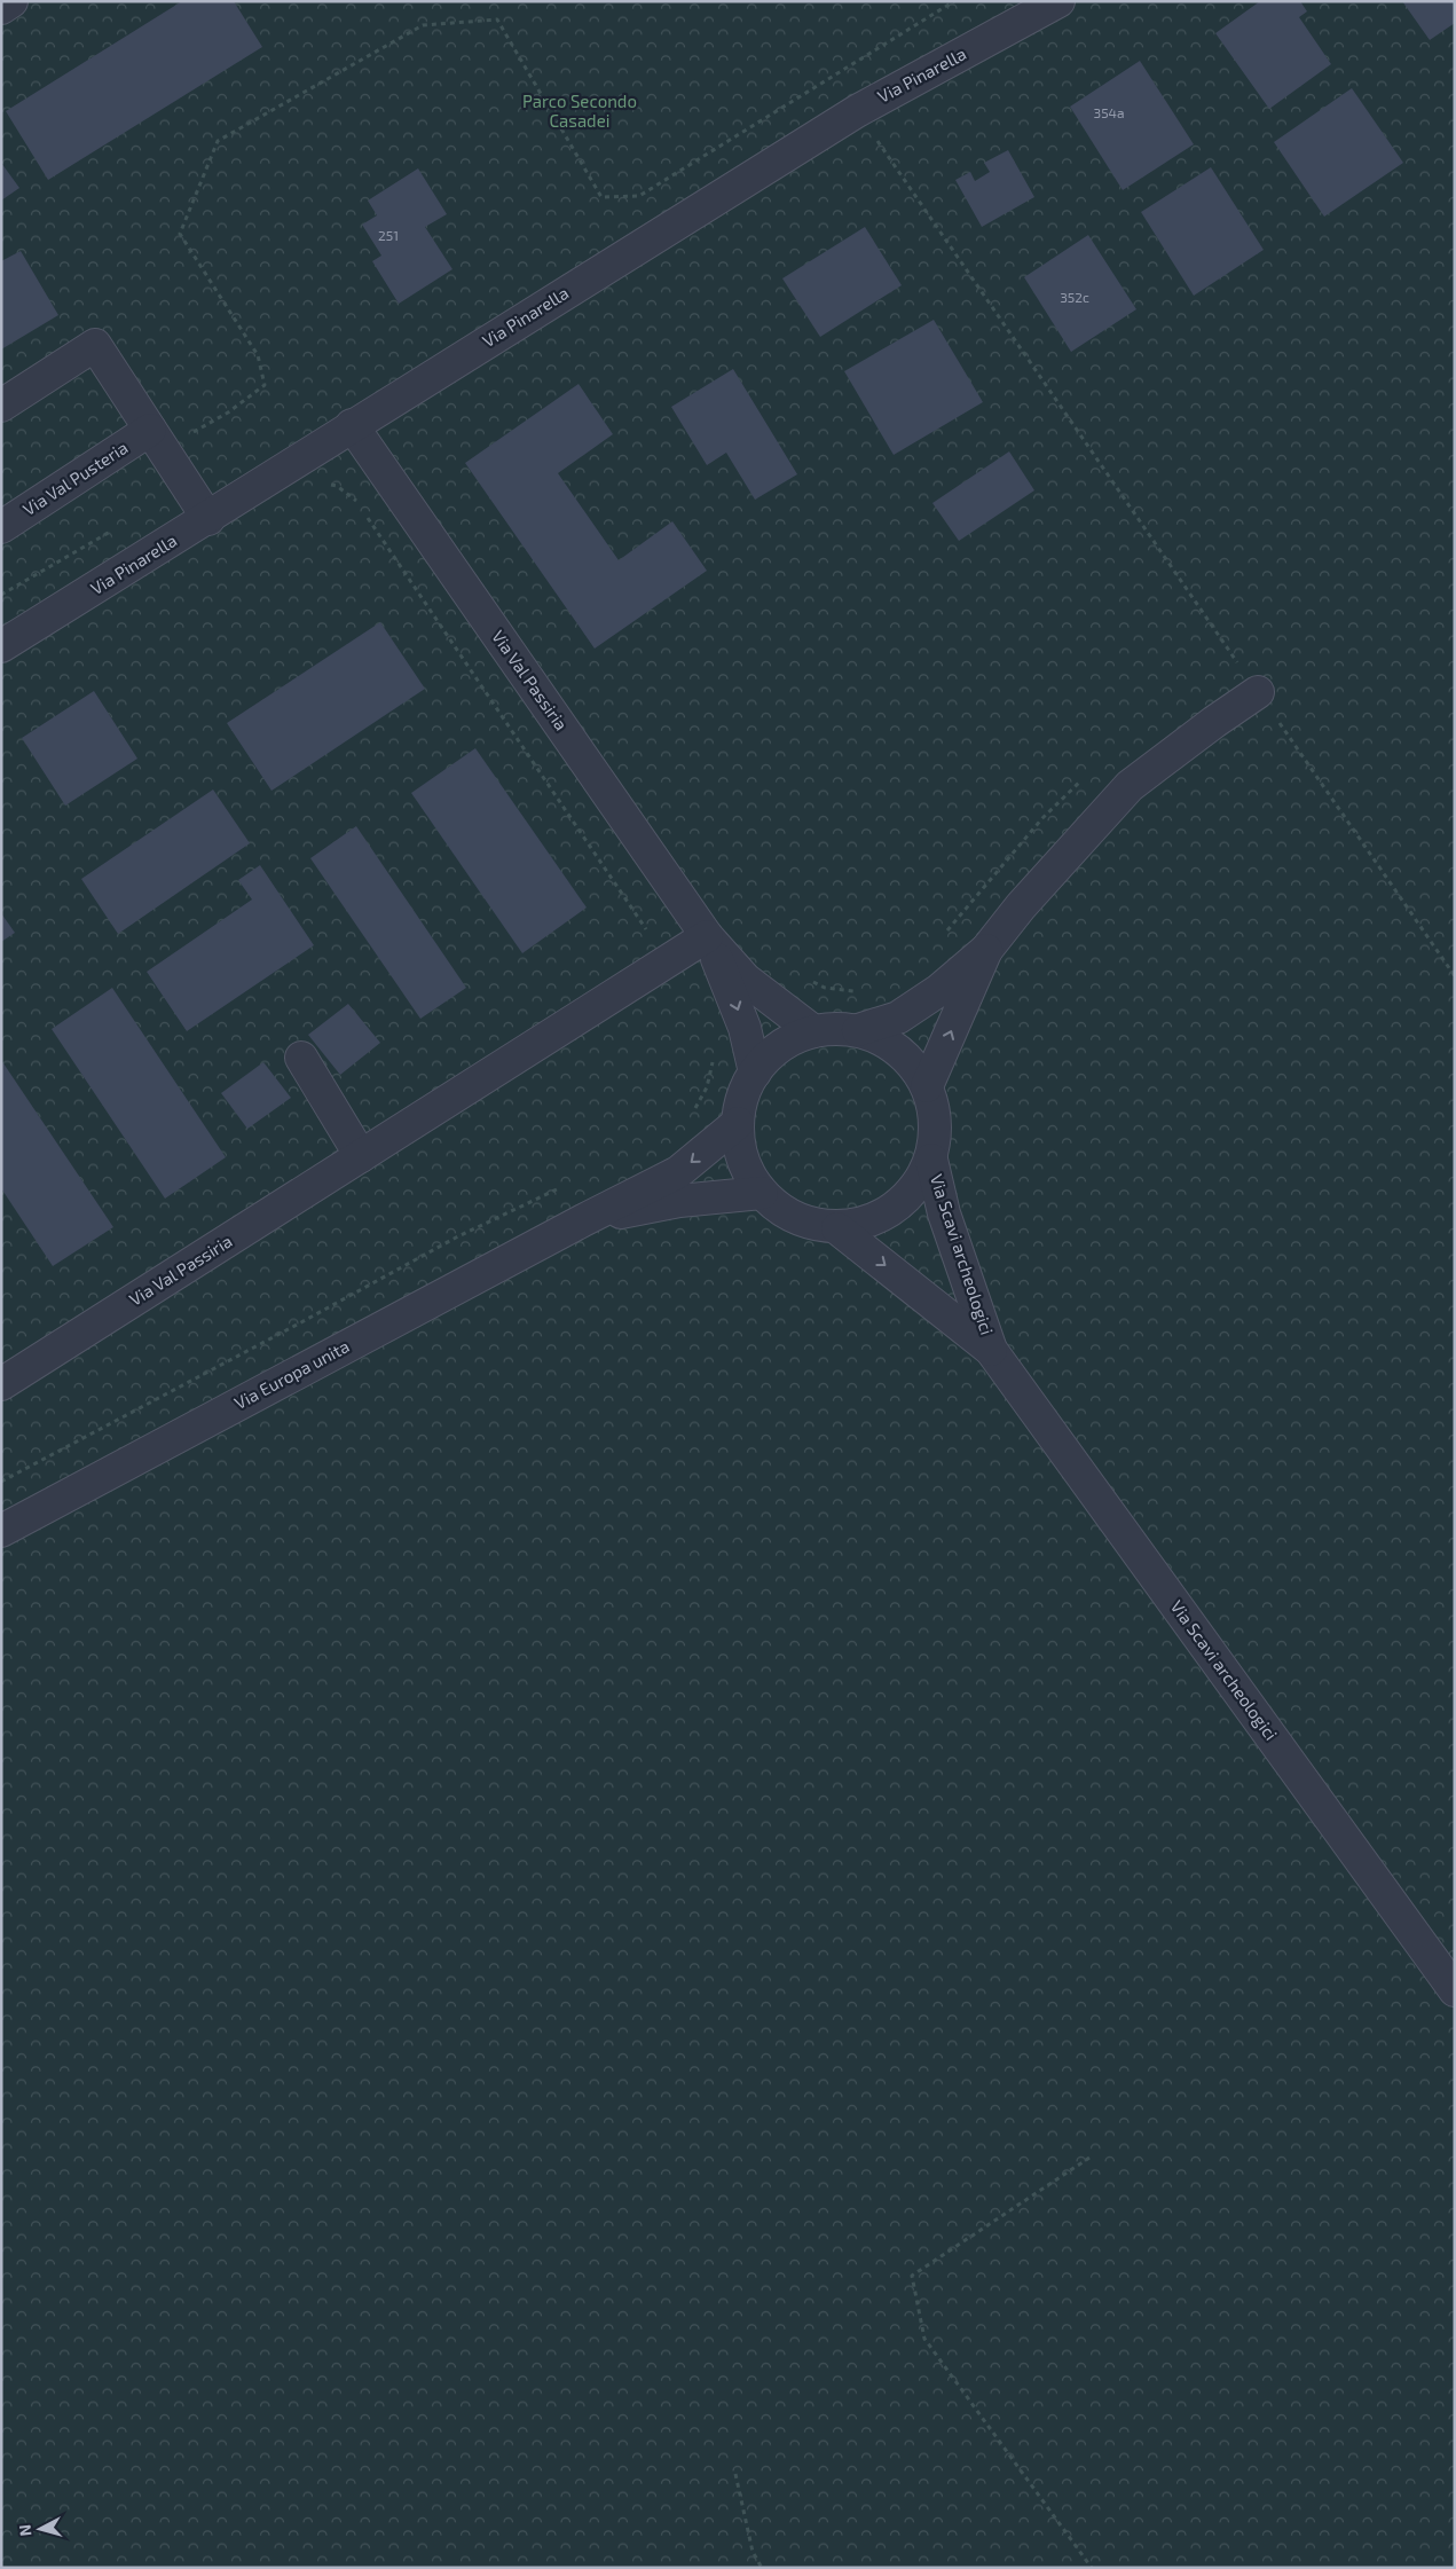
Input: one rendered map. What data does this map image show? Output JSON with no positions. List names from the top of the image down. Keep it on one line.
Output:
{"streets":{"street":["Via Pinarella","Via Val Pusteria","Via Val Passiria","Via Scavi archeologici","Via Europa unita"]},"crossings":[["Via Pinarella","Via Val Passiria"],["Via Val Passiria","Via Scavi archeologici"],["Via Val Passiria","Via Europa unita"],["Via Scavi archeologici","Via Europa unita"]],"parks":["Parco Secondo Casadei"],"house_numbers":["354a","251","352c"],"north":"left"}
